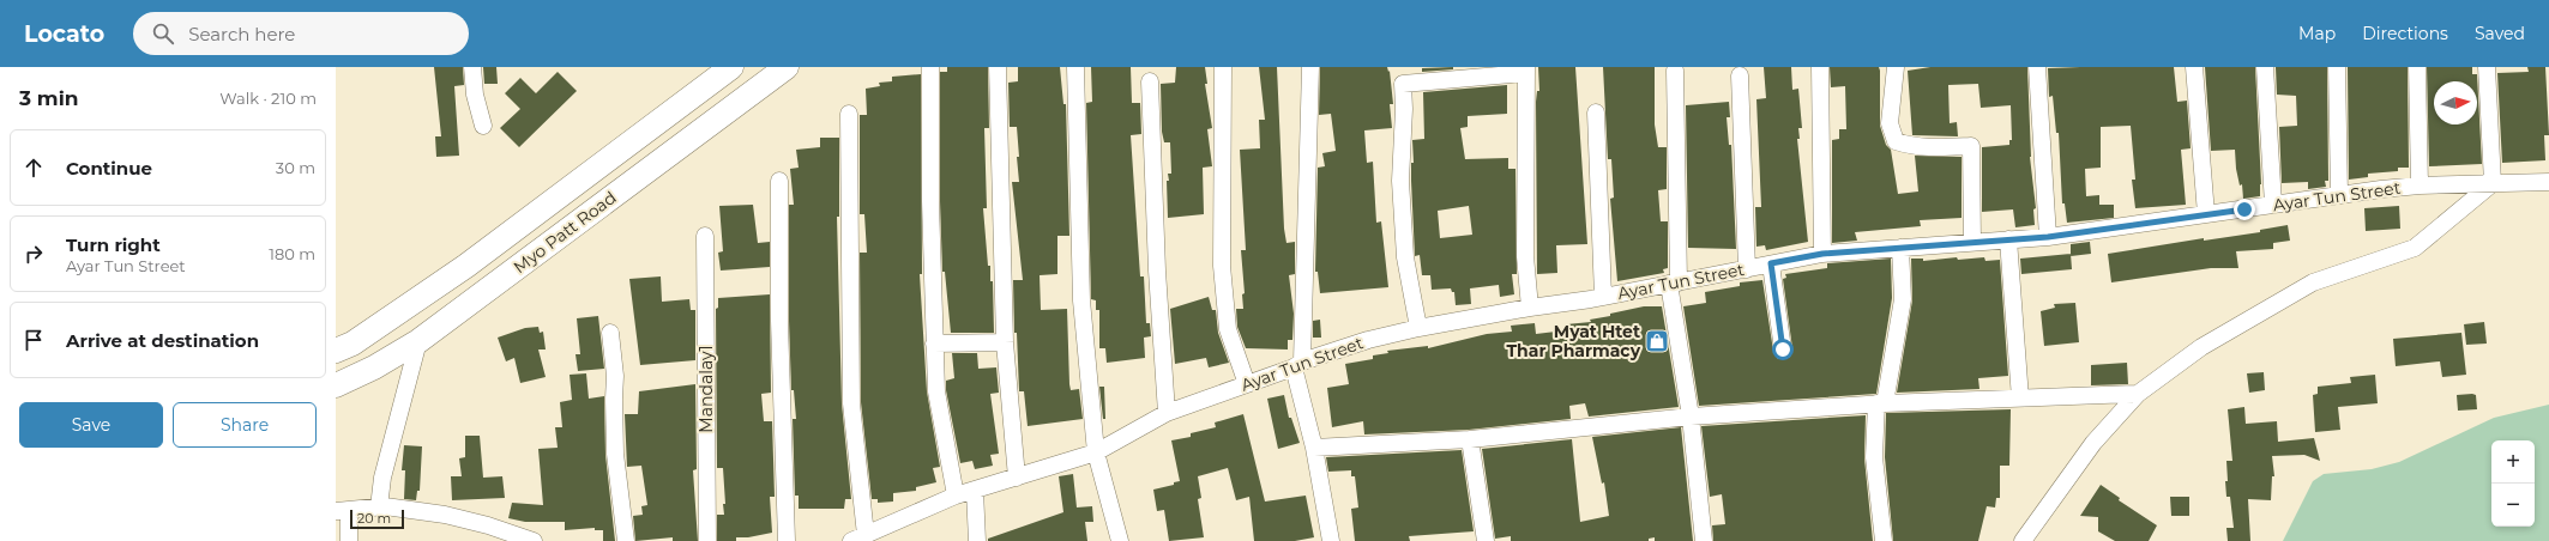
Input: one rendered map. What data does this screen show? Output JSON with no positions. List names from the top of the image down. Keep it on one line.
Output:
{"streets":{"main road":["Myo Patt Road"],"street":["Ayar Tun Street","Mandalay1"]},"places":{"shop":["Myat Htet Thar Pharmacy"]},"scale_bar":"20 m","north":"right","page":{"header":"Locato","search":"Search here","nav":["Map","Directions","Saved"],"heading":["3 min","Walk · 210 m"],"list":[["Continue","30 m"],["Turn right","Ayar Tun Street","180 m"],"Arrive at destination"],"buttons":["Save","Share"],"map_buttons":["+","−"],"scale":"20 m"}}
